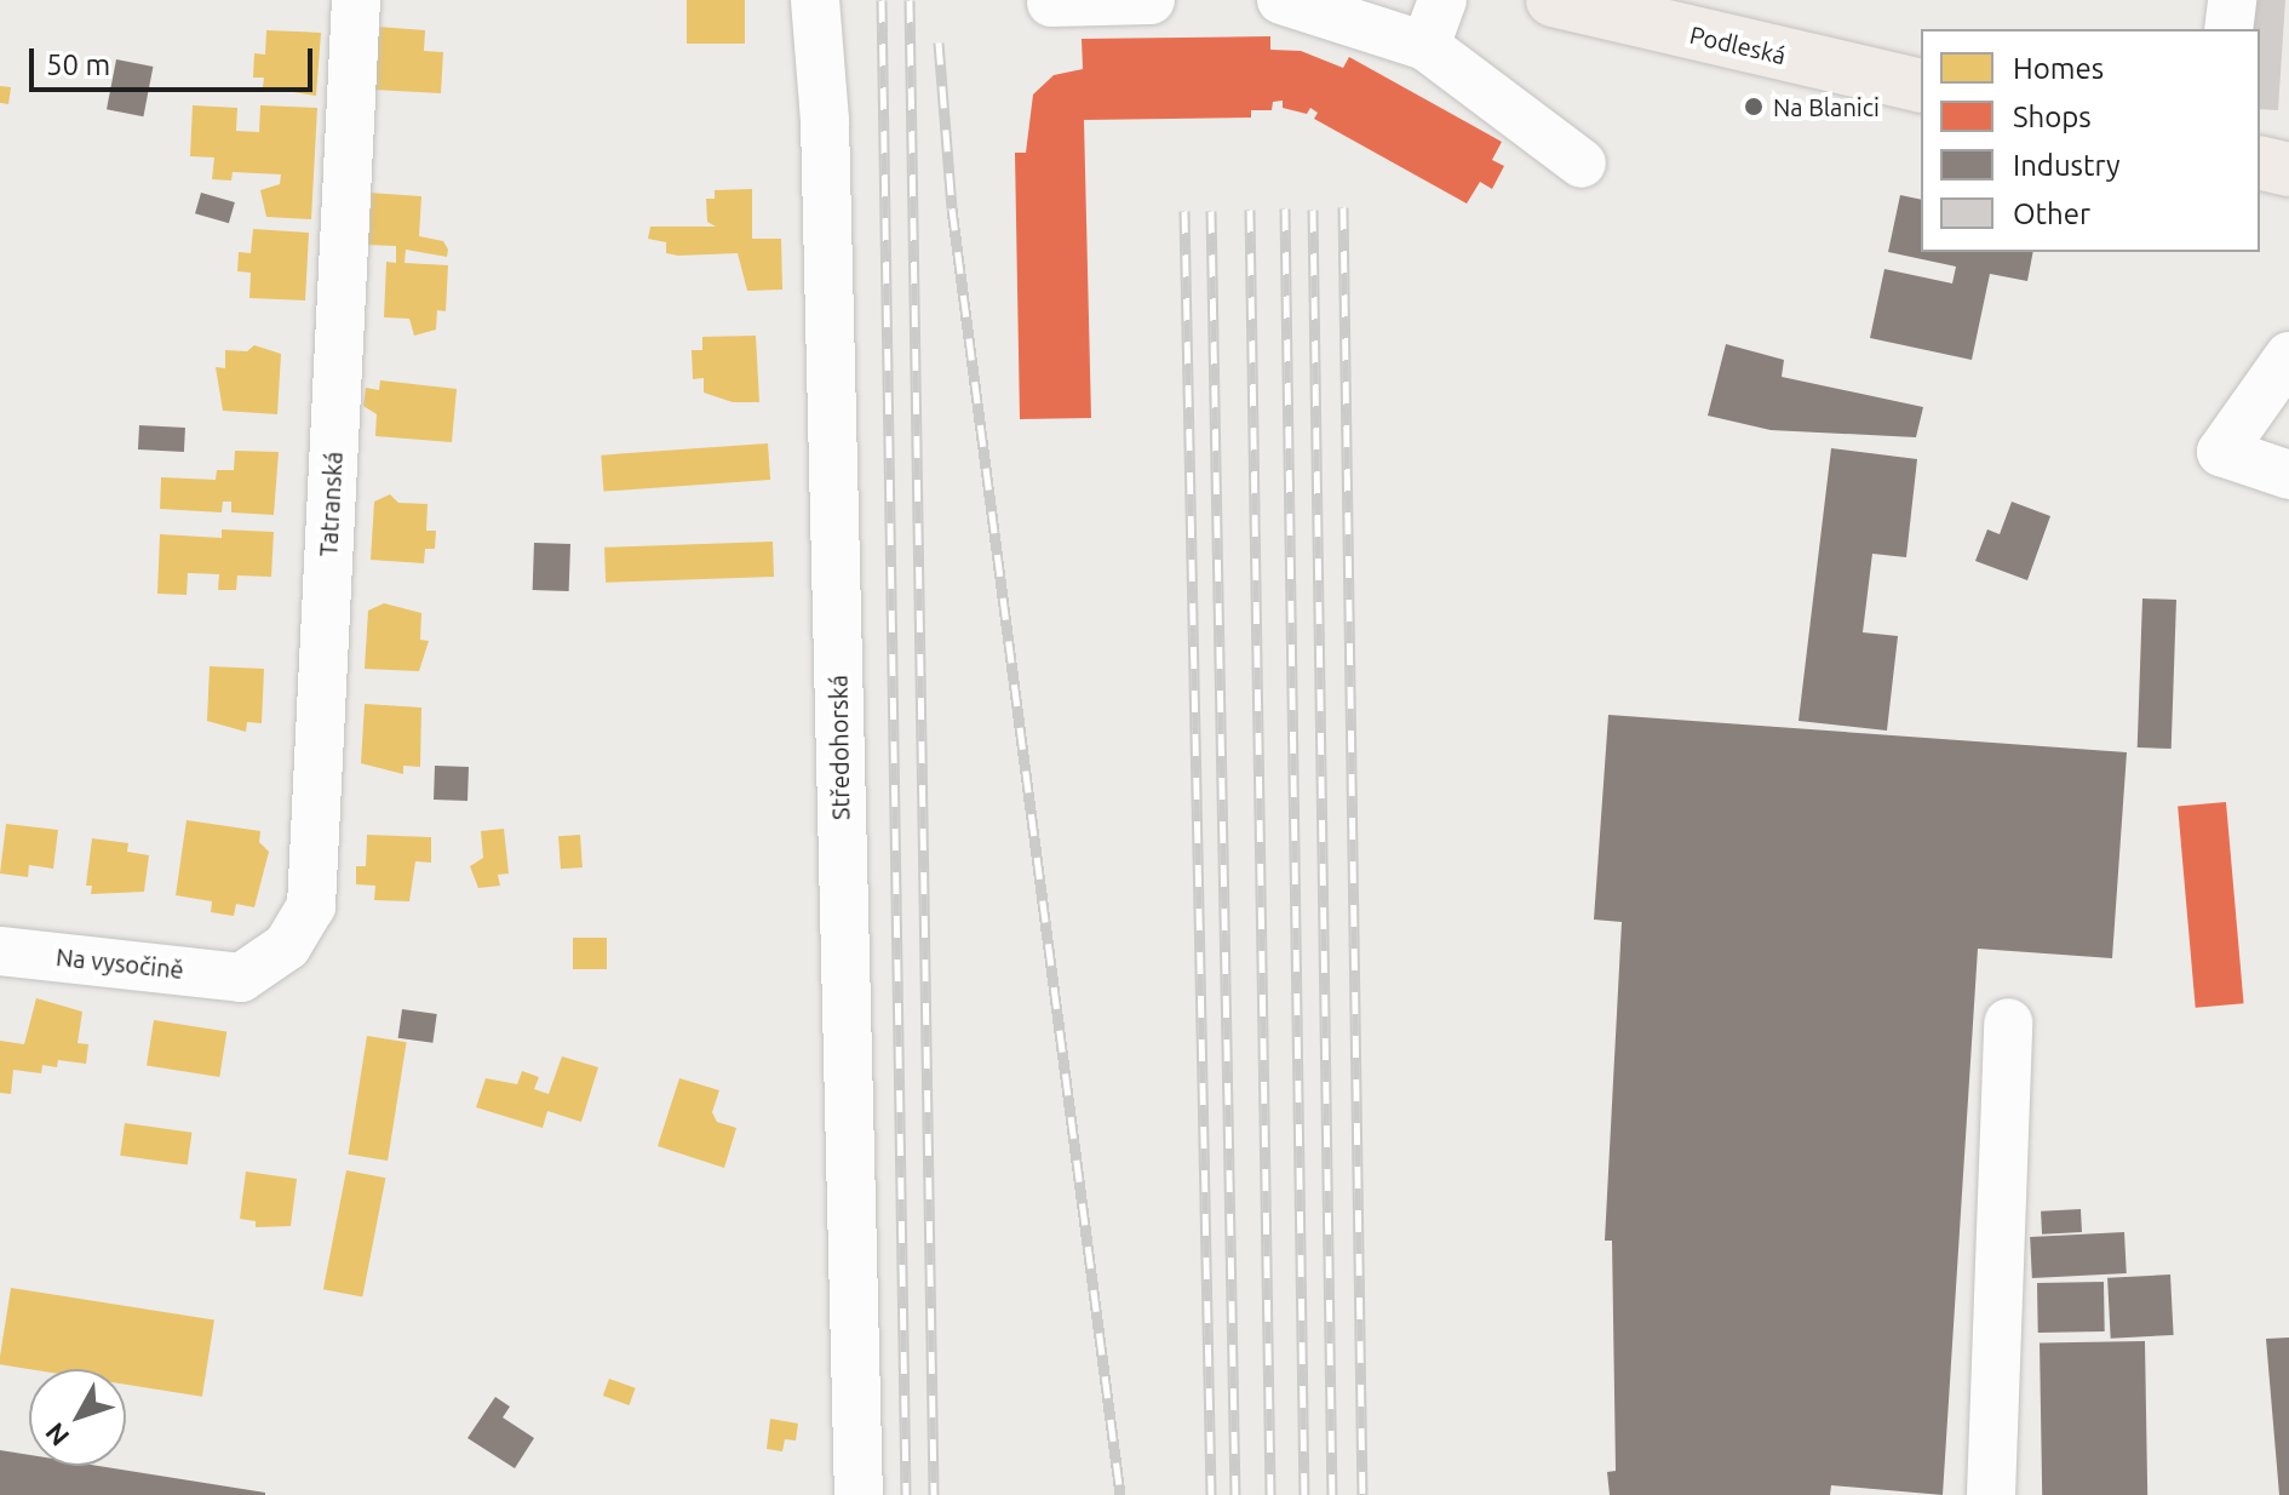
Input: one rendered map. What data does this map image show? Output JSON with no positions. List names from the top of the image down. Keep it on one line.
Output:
{"streets":{"main road":["Podleská"],"street":["Tatranská","Středohorská","Na vysočině"]},"crossings":[["Tatranská","Na vysočině"]],"places":["Na Blanici"],"legend":["Homes","Shops","Industry","Other"],"scale_bar":"50 m","north":"bottom left"}
